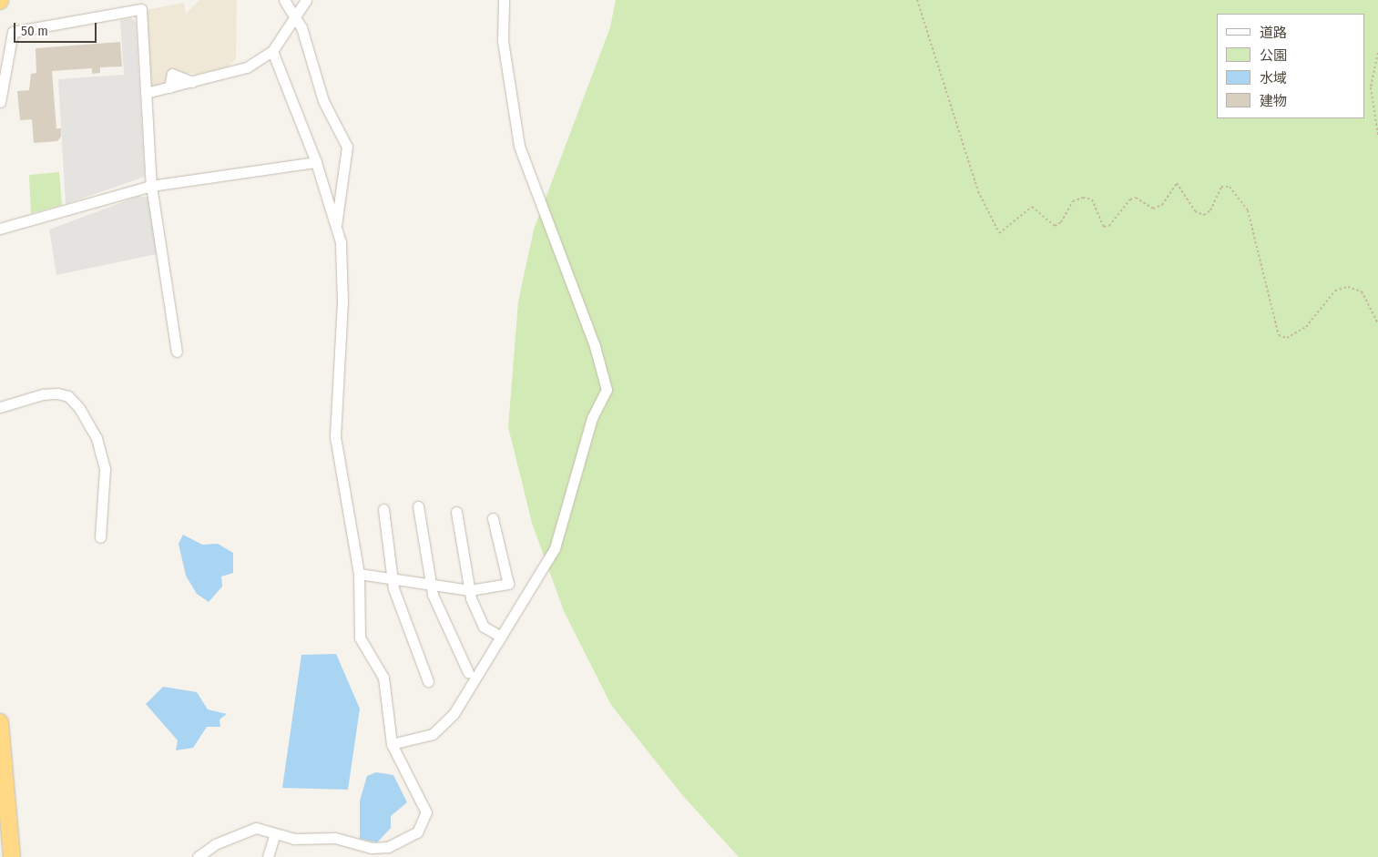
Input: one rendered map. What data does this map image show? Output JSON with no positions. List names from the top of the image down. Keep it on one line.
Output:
{"legend":["道路","公園","水域","建物"],"scale_bar":"50 m"}
